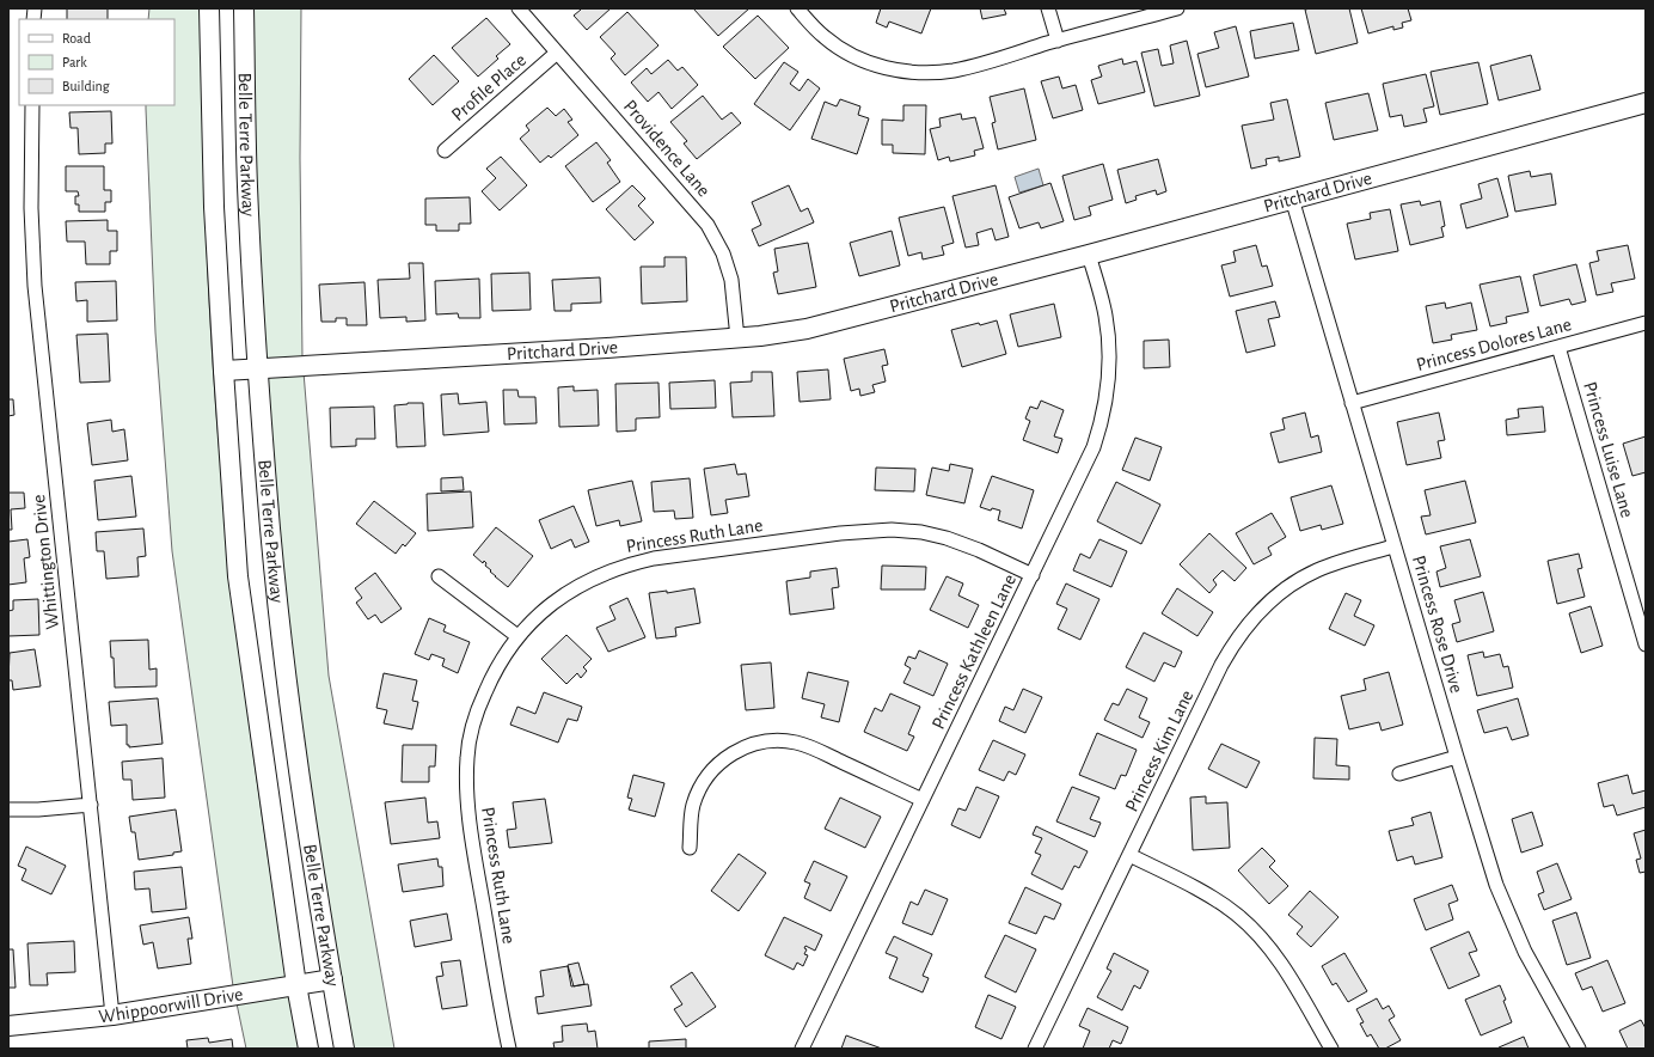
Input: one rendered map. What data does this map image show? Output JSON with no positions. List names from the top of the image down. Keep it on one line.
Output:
{"streets":{"main road":["Belle Terre Parkway","Pritchard Drive","Whippoorwill Drive"],"street":["Profile Place","Providence Lane","Princess Dolores Lane","Princess Luise Lane","Princess Ruth Lane","Whittington Drive","Princess Rose Drive","Princess Kathleen Lane","Princess Kim Lane"]},"crossings":[["Profile Place","Providence Lane"],["Belle Terre Parkway","Pritchard Drive"],["Belle Terre Parkway","Whippoorwill Drive"],["Providence Lane","Pritchard Drive"],["Pritchard Drive","Princess Rose Drive"],["Pritchard Drive","Princess Kathleen Lane"],["Princess Dolores Lane","Princess Luise Lane"],["Princess Dolores Lane","Princess Rose Drive"],["Princess Ruth Lane","Princess Kathleen Lane"],["Whittington Drive","Whippoorwill Drive"],["Princess Rose Drive","Princess Kim Lane"]],"legend":["Road","Park","Building"]}
